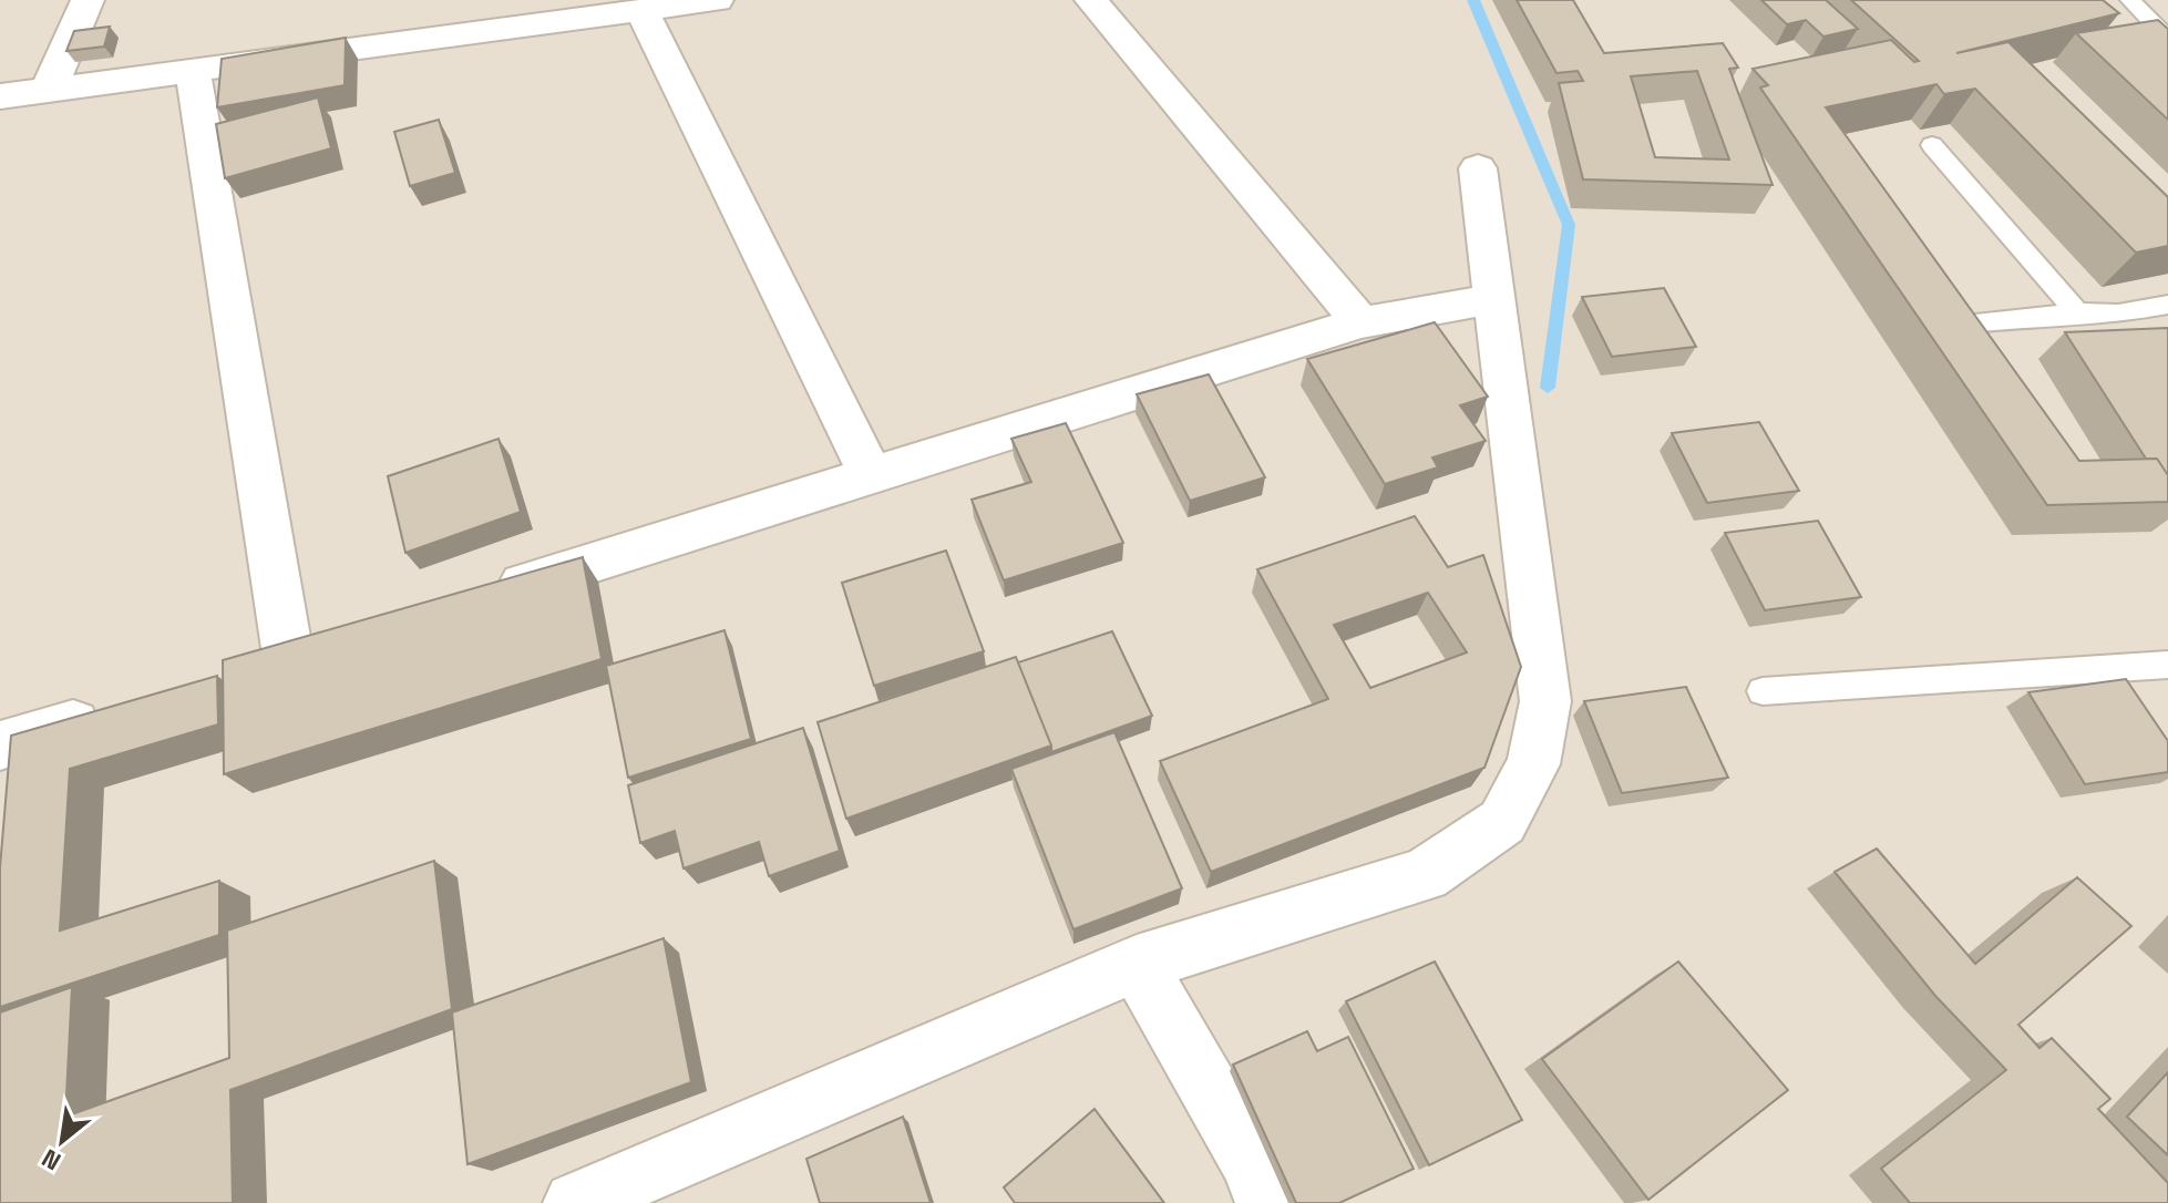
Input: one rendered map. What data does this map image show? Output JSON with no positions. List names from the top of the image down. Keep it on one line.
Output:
{"north":"bottom left"}
